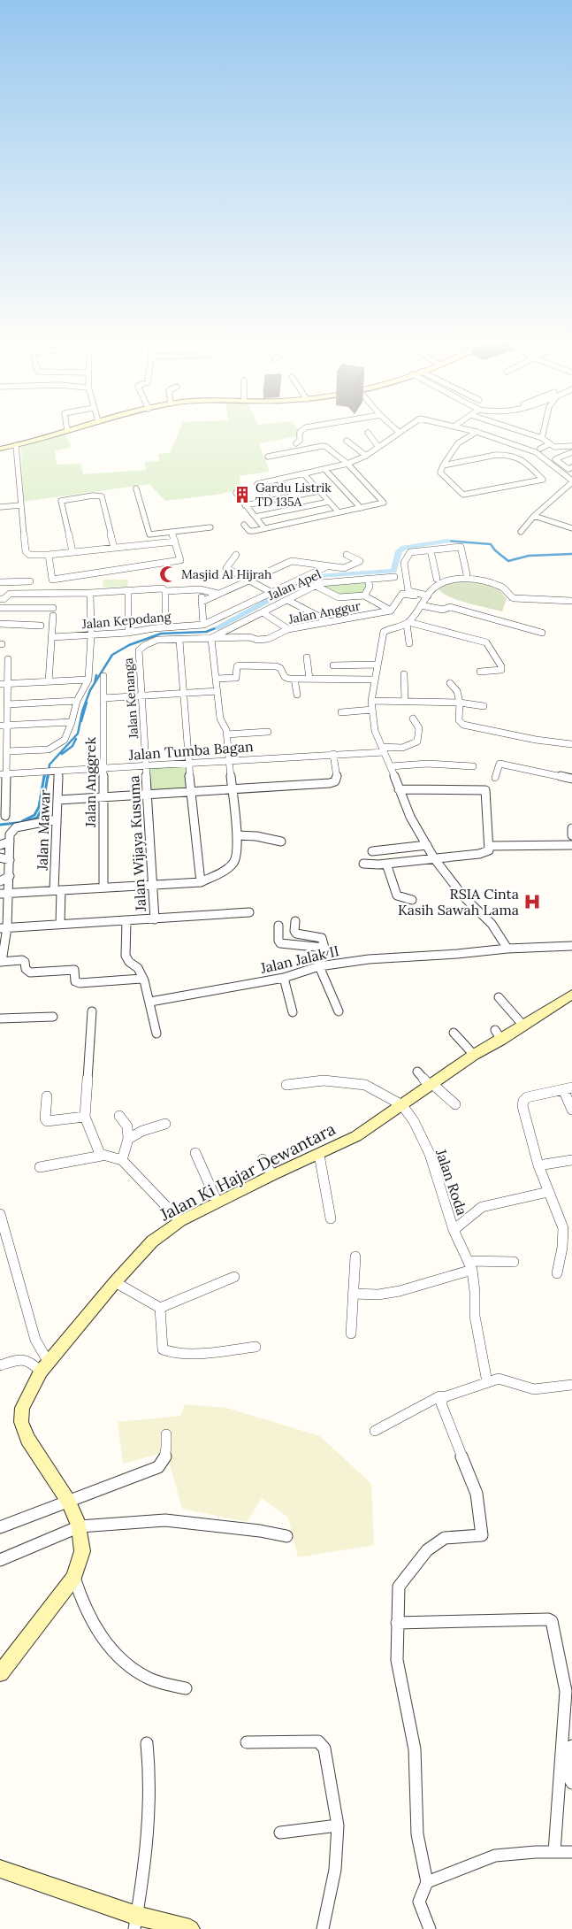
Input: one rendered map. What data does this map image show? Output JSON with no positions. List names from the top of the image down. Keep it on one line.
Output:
{"streets":{"main road":["Jalan Ki Hajar Dewantara"],"street":["Jalan Apel","Jalan Anggur","Jalan Kepodang","Jalan Kenanga","Jalan Tumba Bagan","Jalan Anggrek","Jalan Mawar","Jalan Wijaya Kusuma","Jalan Jalak II","Jalan Roda"]},"crossings":[["Jalan Apel","Jalan Anggur"],["Jalan Apel","Jalan Kenanga"],["Jalan Anggur","Jalan Kenanga"],["Jalan Kenanga","Jalan Tumba Bagan"],["Jalan Kenanga","Jalan Wijaya Kusuma"],["Jalan Tumba Bagan","Jalan Anggrek"],["Jalan Tumba Bagan","Jalan Mawar"],["Jalan Tumba Bagan","Jalan Wijaya Kusuma"],["Jalan Ki Hajar Dewantara","Jalan Roda"]],"places":{"building":["Gardu Listrik TD 135A"],"mosque":["Masjid Al Hijrah"],"hospital":["RSIA Cinta Kasih Sawah Lama"]}}
